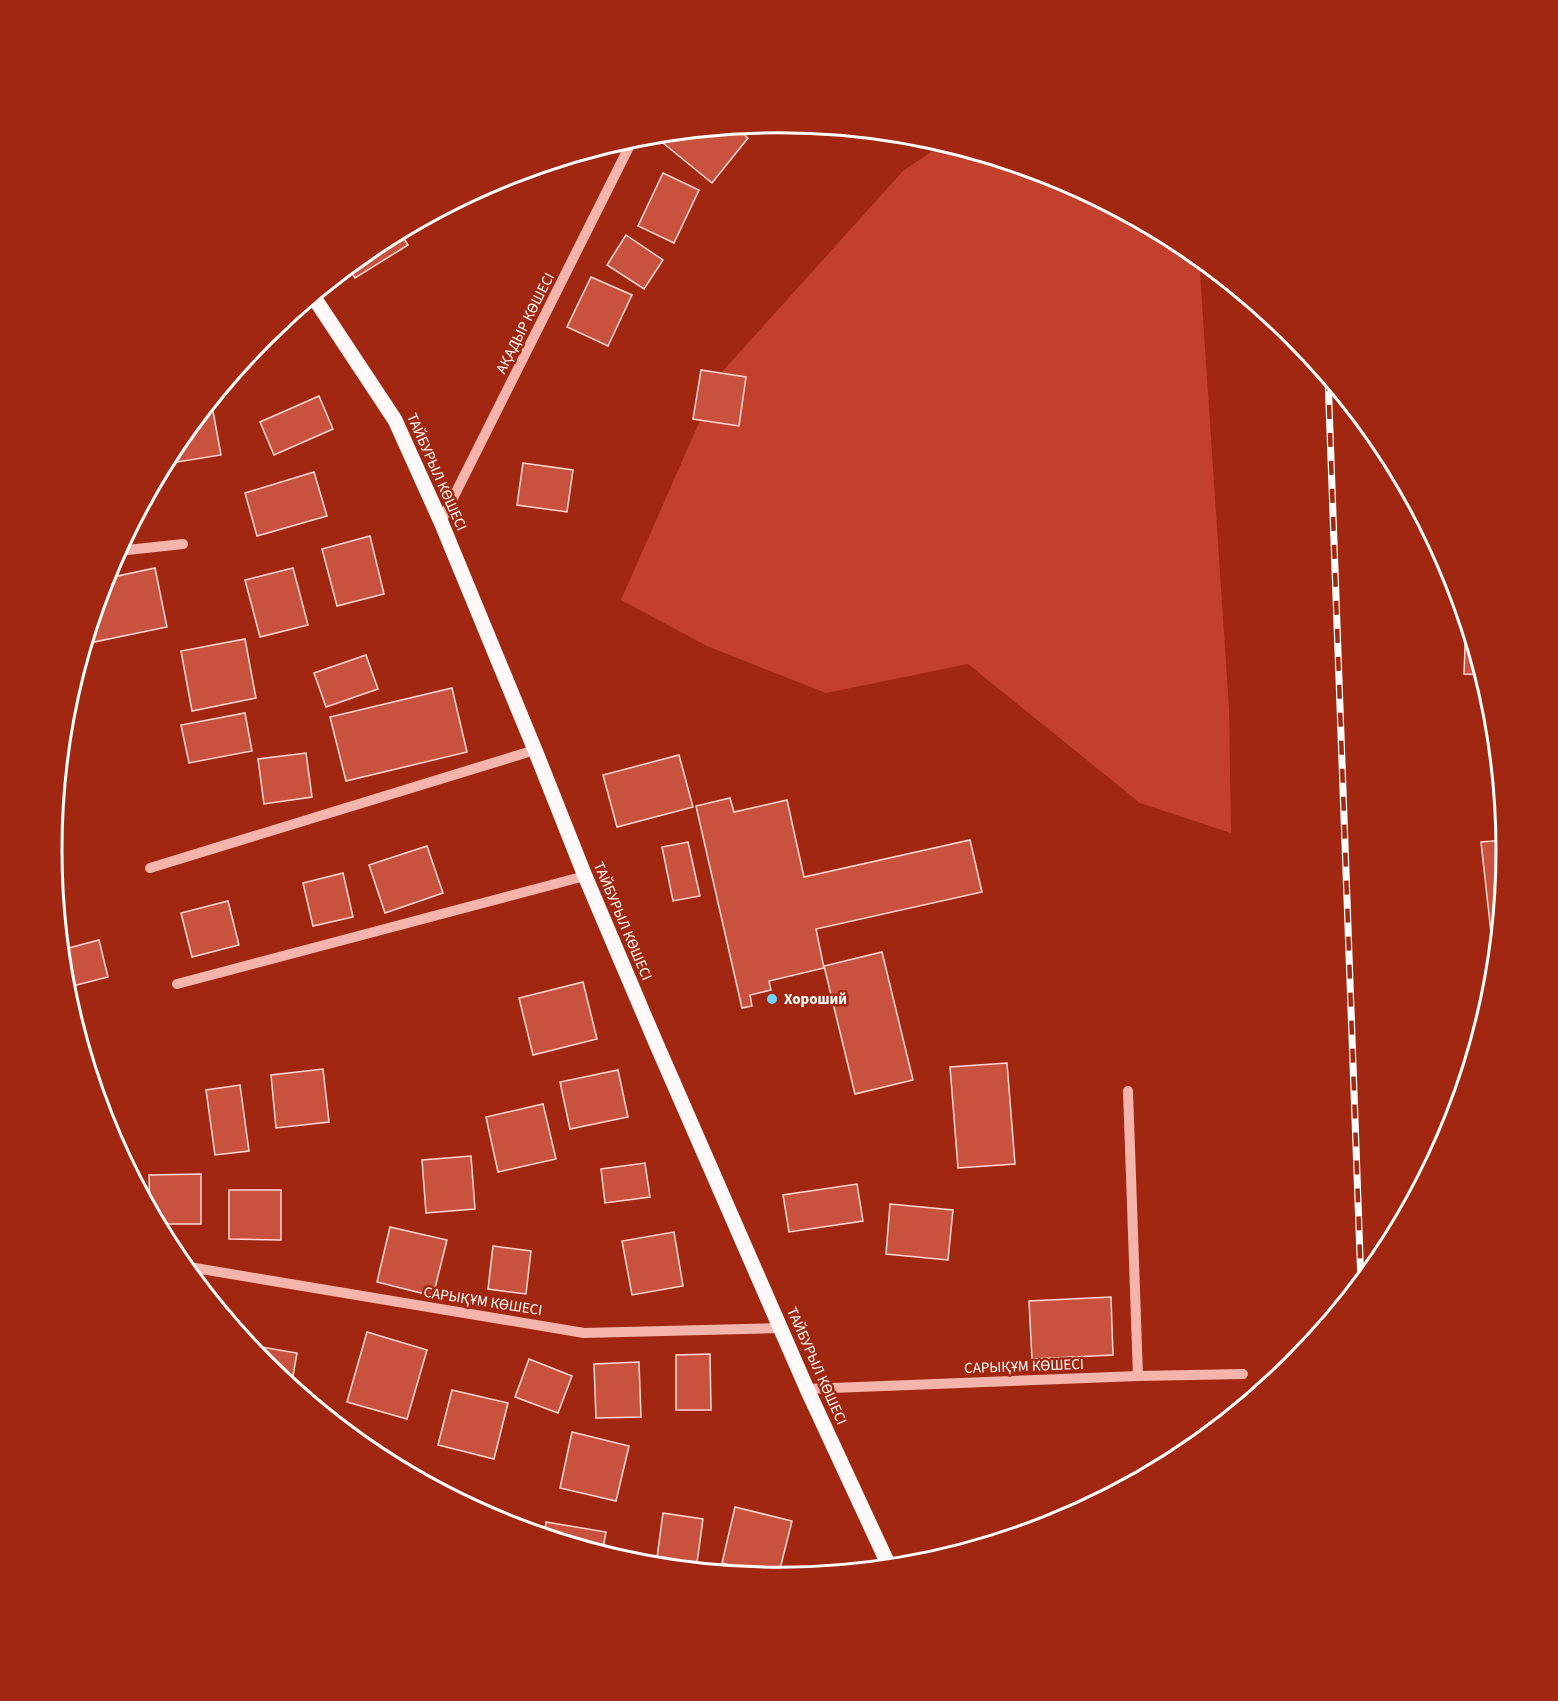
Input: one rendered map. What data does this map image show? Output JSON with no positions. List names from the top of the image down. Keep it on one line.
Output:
{"streets":{"main road":["ТАЙБУРЫЛ КӨШЕСІ"],"street":["АҚАДЫР КӨШЕСІ","САРЫҚҰМ КӨШЕСІ"]},"crossings":[["АҚАДЫР КӨШЕСІ","ТАЙБУРЫЛ КӨШЕСІ"],["ТАЙБУРЫЛ КӨШЕСІ","САРЫҚҰМ КӨШЕСІ"]],"places":["Хороший"]}
